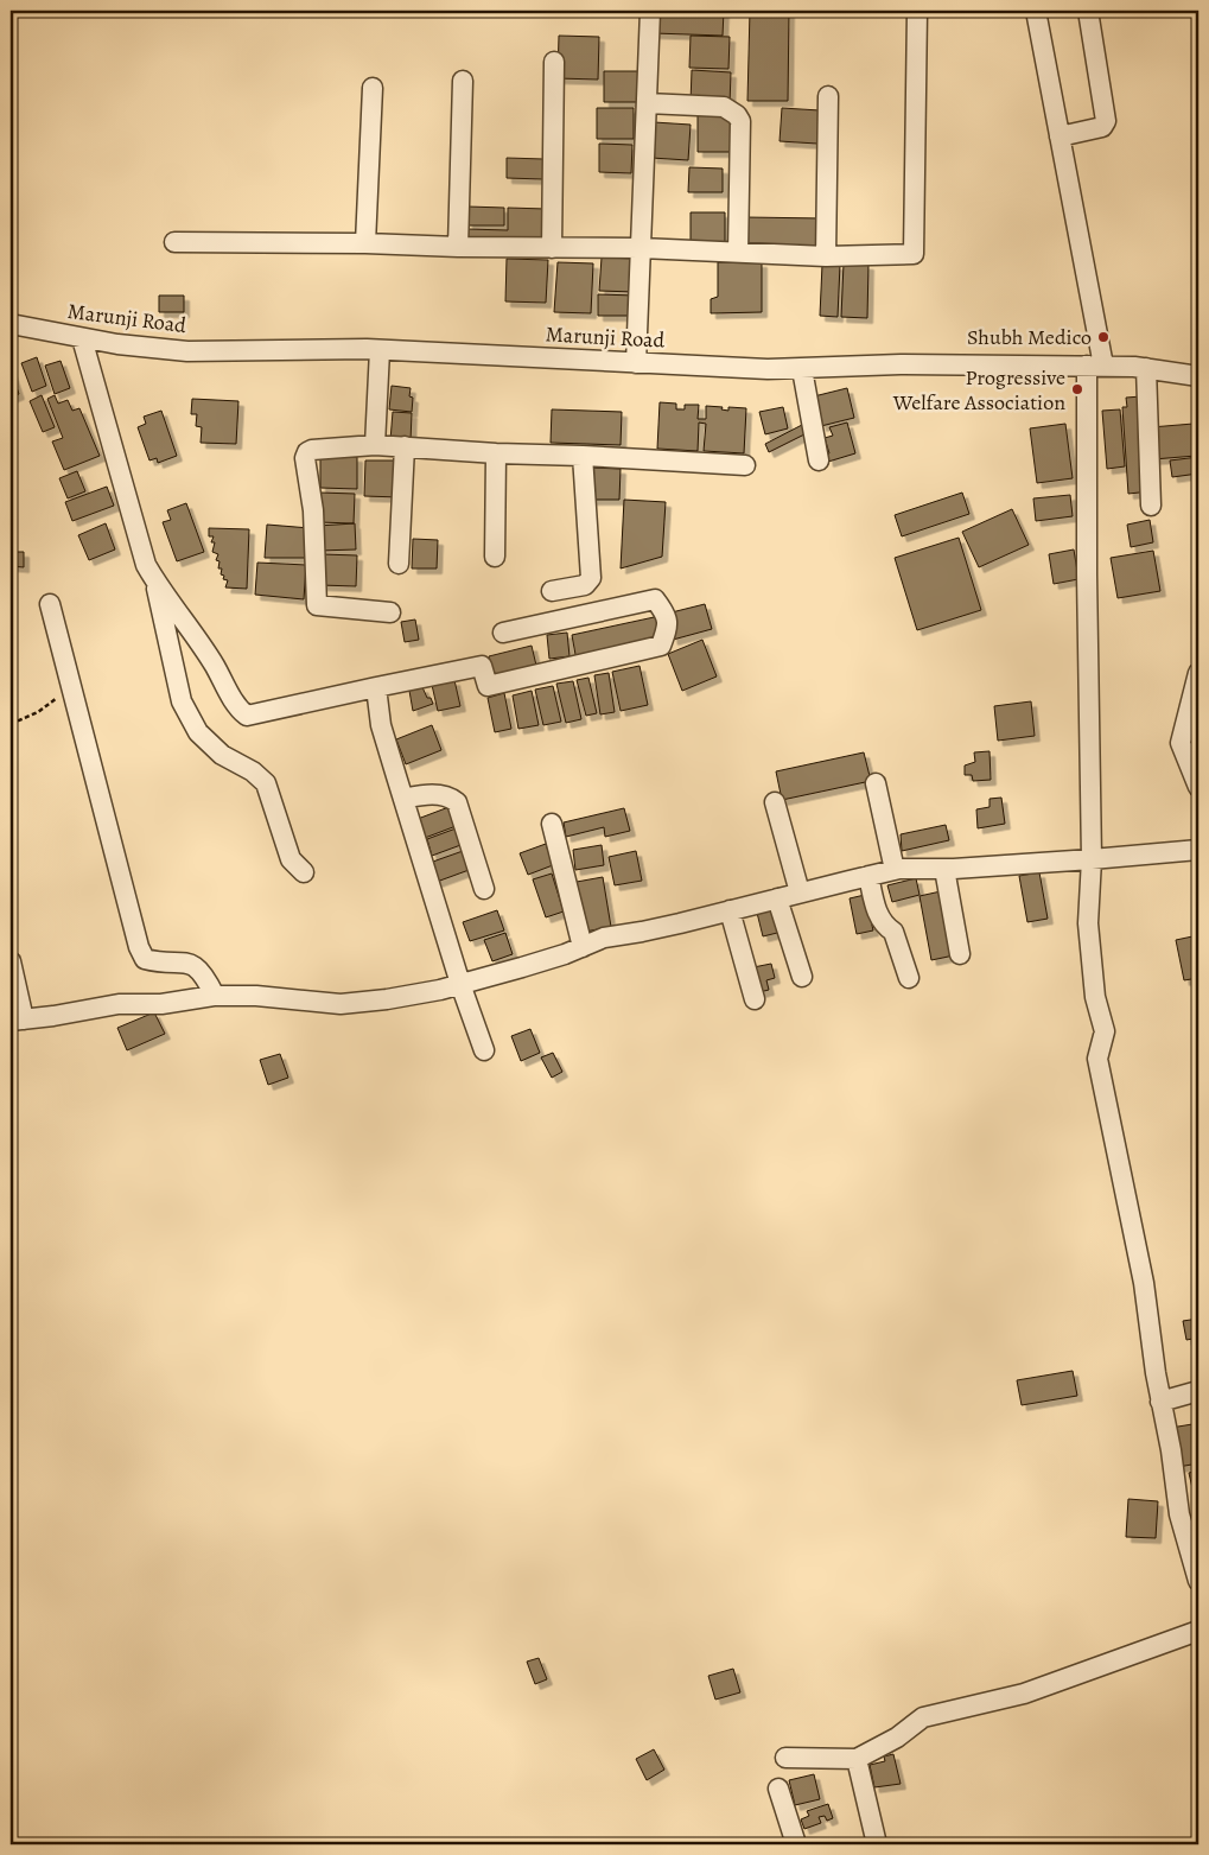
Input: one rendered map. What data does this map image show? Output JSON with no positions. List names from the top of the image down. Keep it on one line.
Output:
{"streets":{"street":["Marunji Road"]},"places":["Shubh Medico","Progressive Welfare Association"]}
